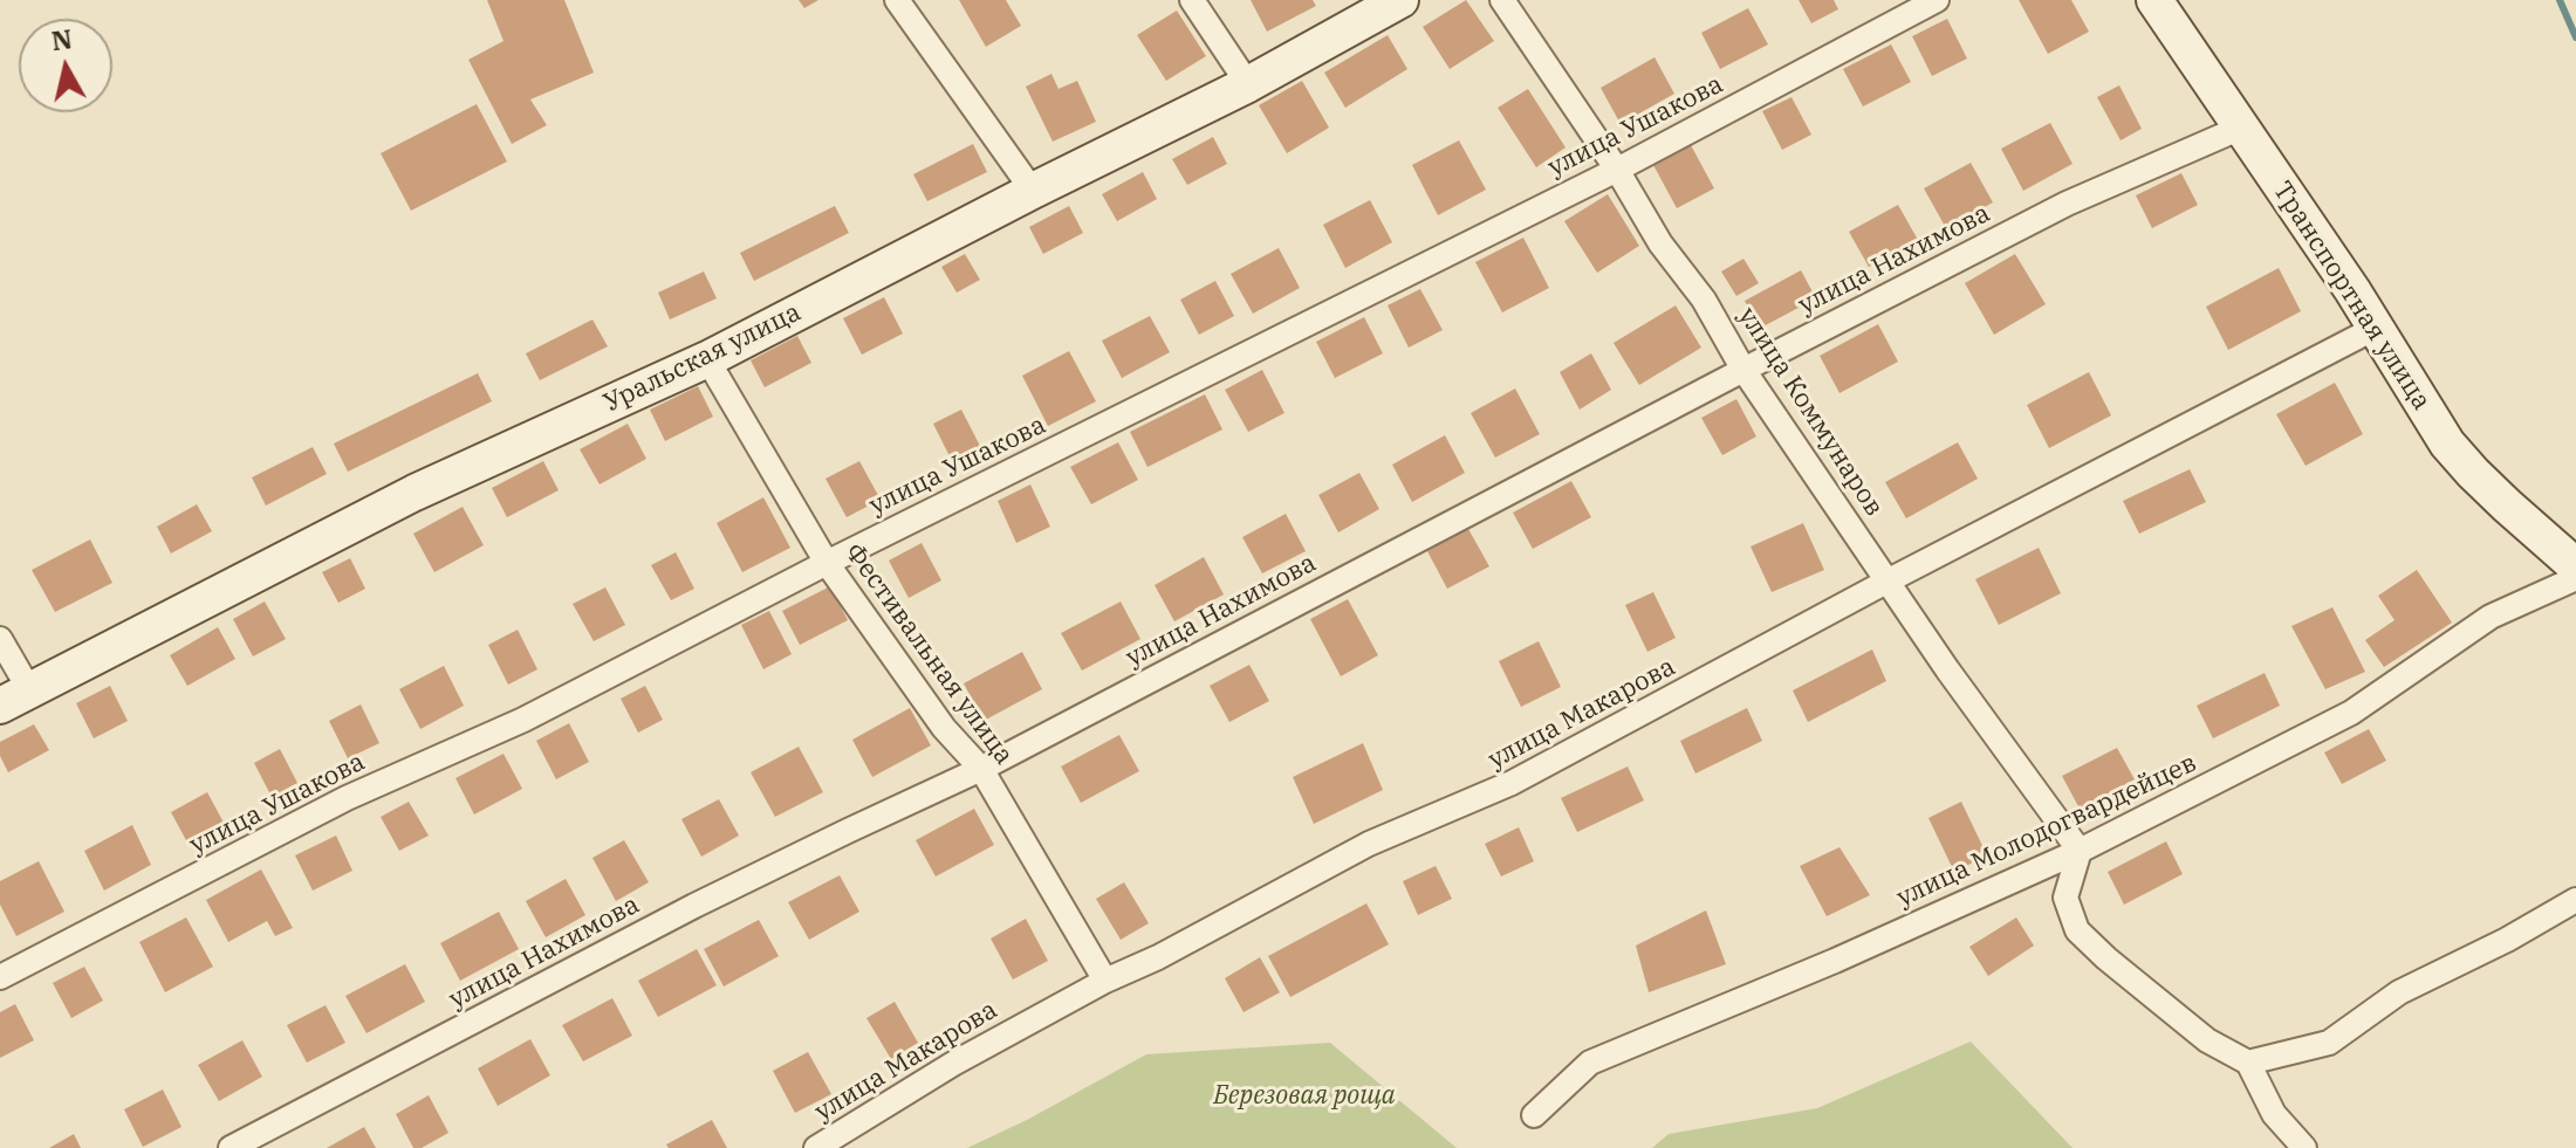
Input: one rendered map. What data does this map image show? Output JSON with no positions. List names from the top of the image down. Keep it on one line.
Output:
{"streets":{"street":["улица Ушакова","улица Нахимова","Транспортная улица","Уральская улица","улица Коммунаров","Фестивальная улица","улица Макарова","улица Молодогвардейцев"]},"crossings":[["улица Ушакова","улица Коммунаров"],["улица Ушакова","Фестивальная улица"],["улица Нахимова","Транспортная улица"],["улица Нахимова","улица Коммунаров"],["улица Нахимова","Фестивальная улица"],["Транспортная улица","улица Макарова"],["Уральская улица","Фестивальная улица"],["улица Коммунаров","улица Макарова"],["улица Коммунаров","улица Молодогвардейцев"],["Фестивальная улица","улица Макарова"]],"parks":["Березовая роща"],"north":"top"}
